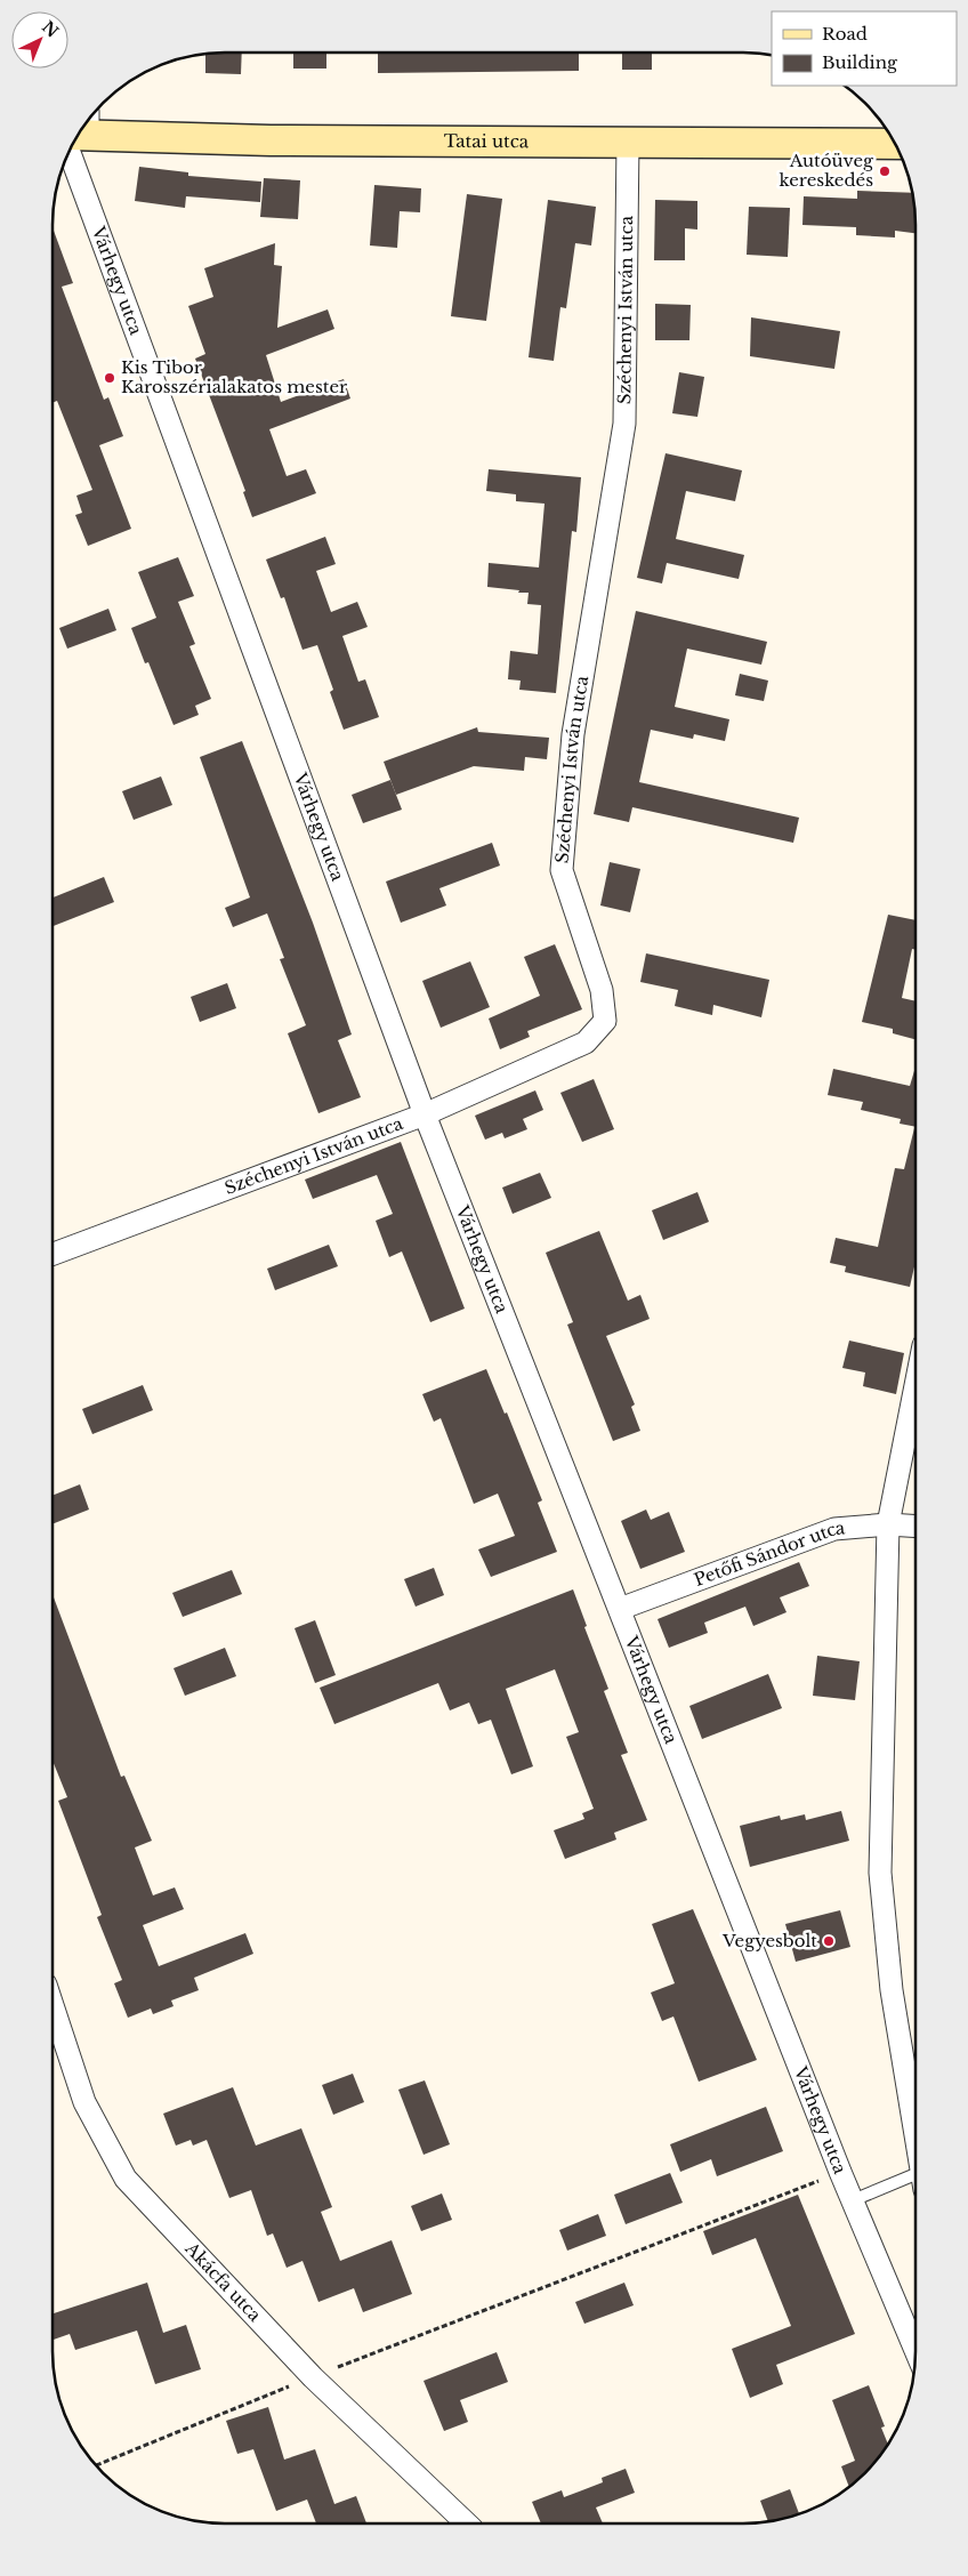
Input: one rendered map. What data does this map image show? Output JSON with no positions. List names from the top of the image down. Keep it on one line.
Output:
{"streets":{"street":["Tatai utca","Várhegy utca","Széchenyi István utca","Petőfi Sándor utca","Akácfa utca"]},"crossings":[["Tatai utca","Széchenyi István utca"],["Várhegy utca","Széchenyi István utca"],["Várhegy utca","Petőfi Sándor utca"]],"places":["Autóüveg kereskedés","Kis Tibor Karosszérialakatos mester","Vegyesbolt"],"legend":["Road","Building"],"north":"top right"}
